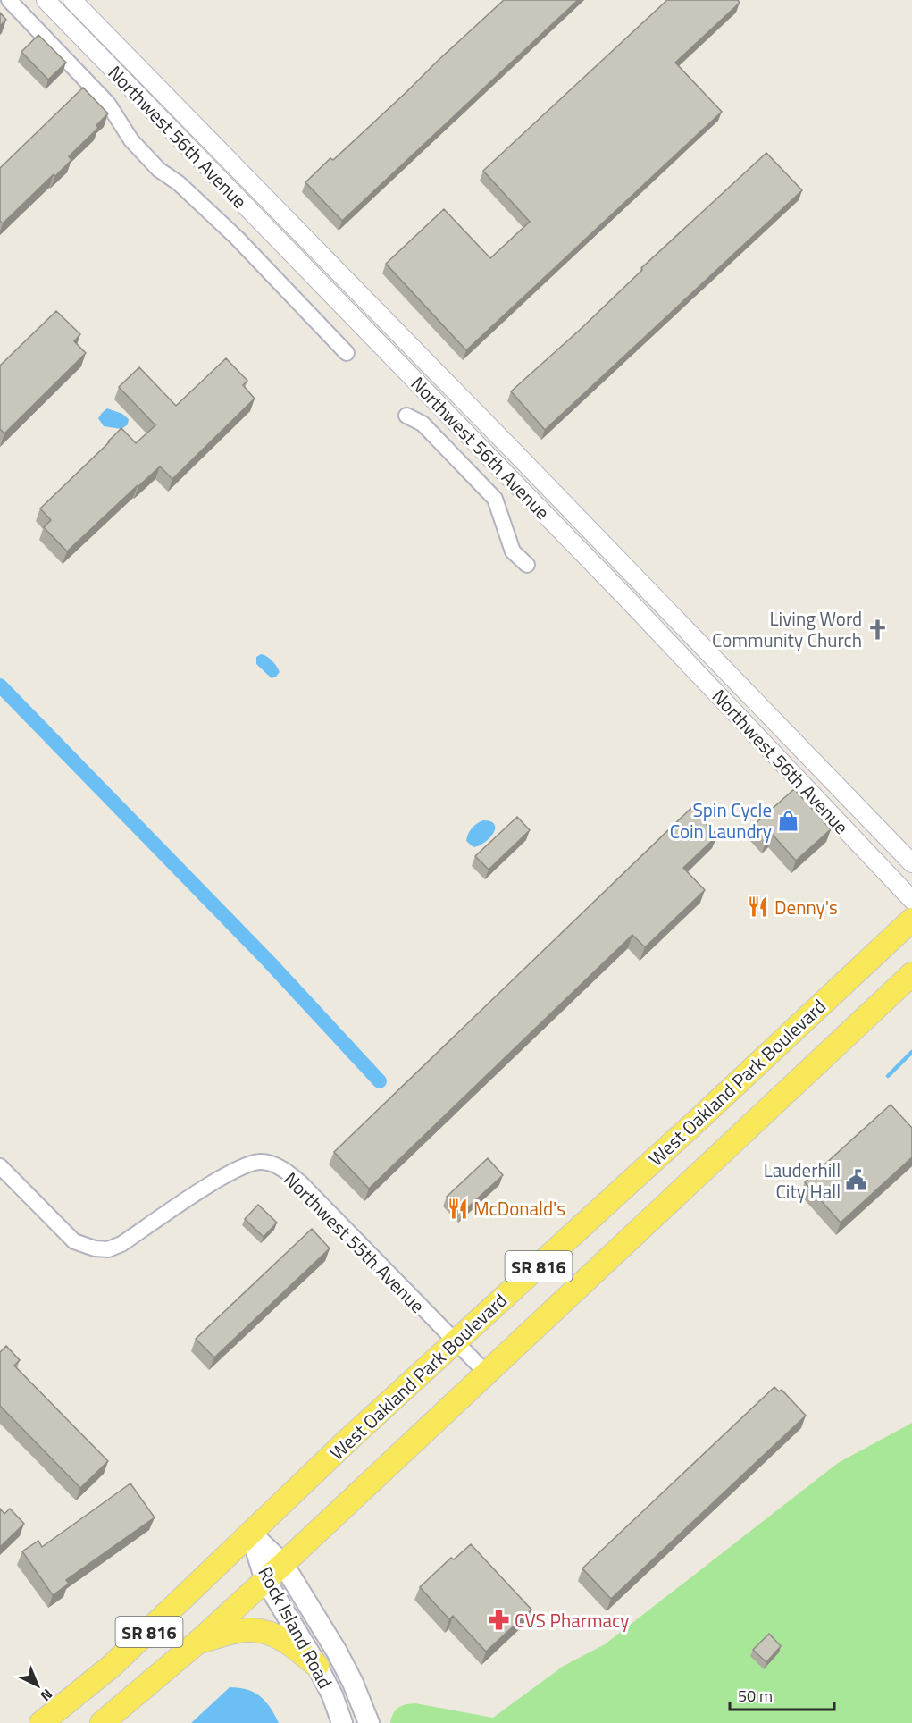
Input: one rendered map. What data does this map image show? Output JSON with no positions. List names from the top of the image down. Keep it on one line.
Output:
{"streets":{"main road":["West Oakland Park Boulevard","SR 816","Rock Island Road"],"street":["Northwest 56th Avenue","Northwest 55th Avenue"]},"crossings":[["West Oakland Park Boulevard","Northwest 55th Avenue"],["West Oakland Park Boulevard","Rock Island Road"],["Northwest 55th Avenue","SR 816"],["SR 816","Rock Island Road"]],"places":{"church":["Living Word Community Church"],"shop":["Spin Cycle Coin Laundry"],"restaurant":["Denny's","McDonald's"],"public building":["Lauderhill City Hall"],"pharmacy":["CVS Pharmacy"]},"scale_bar":"50 m","north":"bottom right"}
